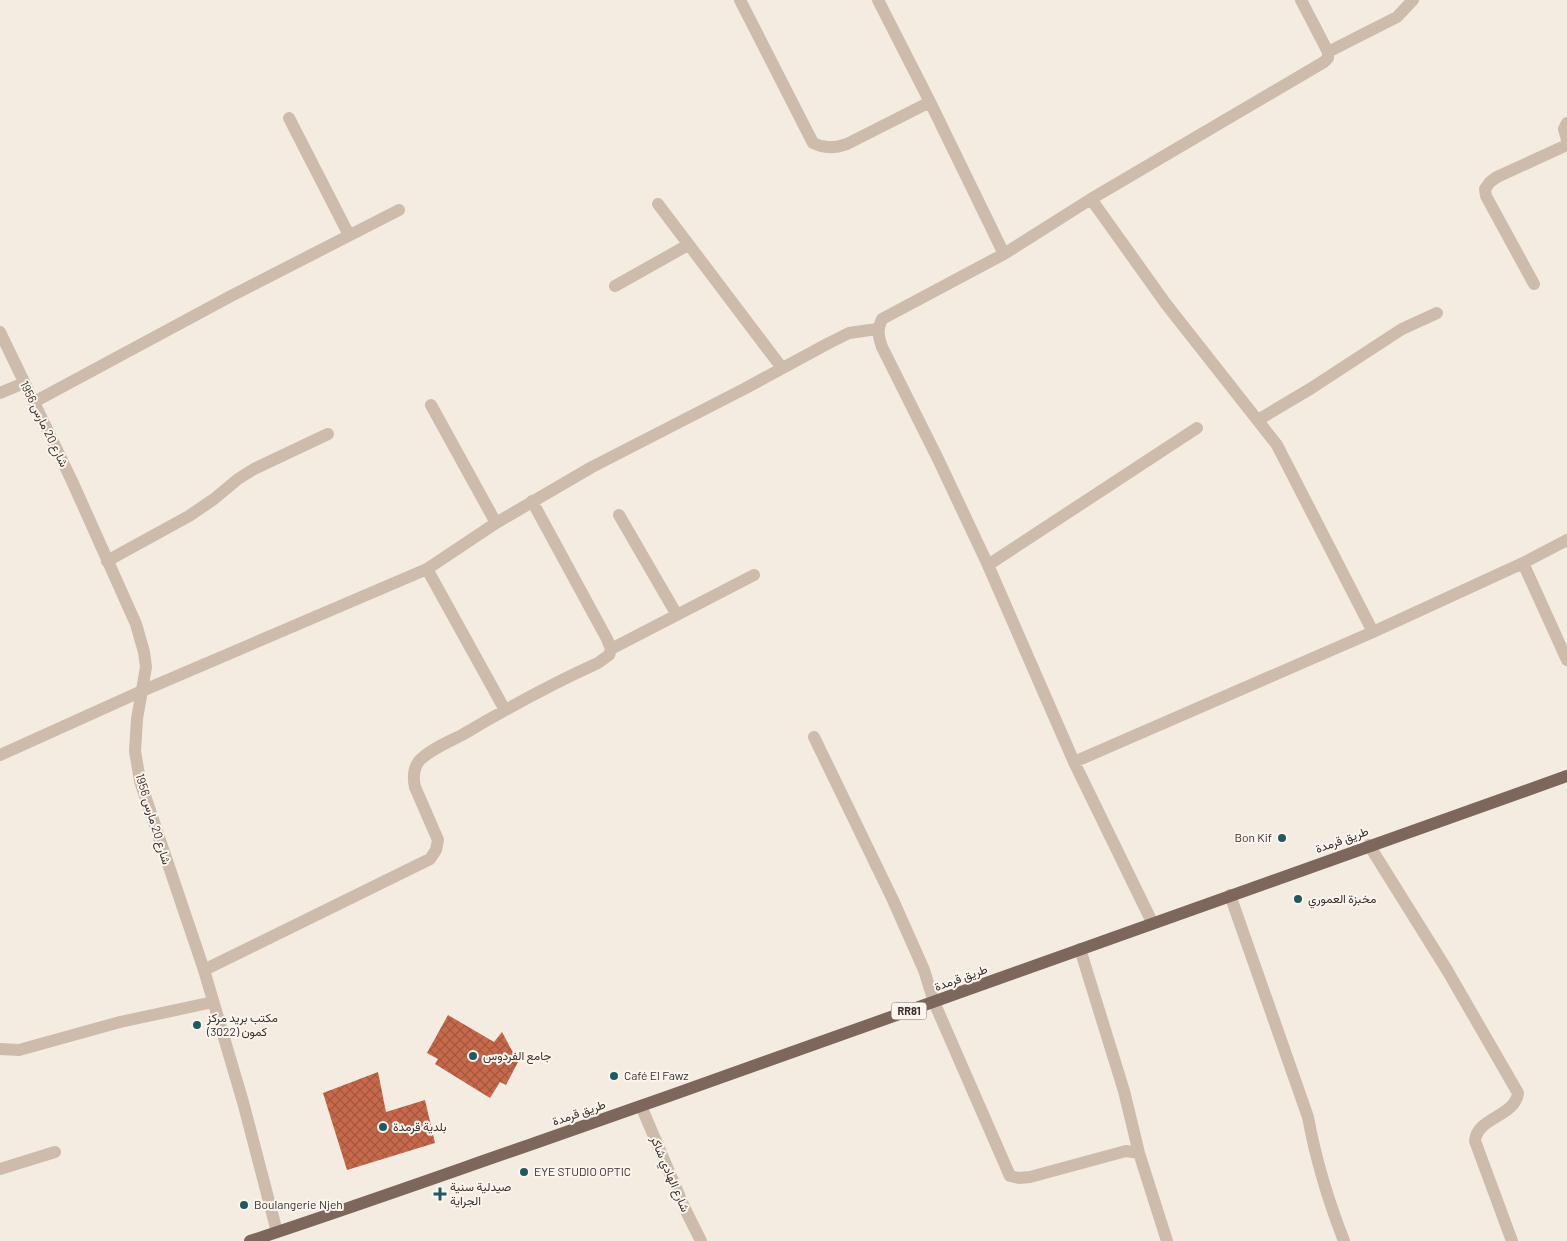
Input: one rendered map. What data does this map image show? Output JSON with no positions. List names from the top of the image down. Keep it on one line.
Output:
{"streets":{"main road":["طريق قرمدة","RR81"],"street":["شارع 20 مارس 1956","شارع الهادي شاكر"]},"crossings":[["شارع 20 مارس 1956","طريق قرمدة"],["طريق قرمدة","شارع الهادي شاكر"]],"places":{"other":["Bon Kif","مخبزة العموري","مكتب بريد مركز كمون (3022)","جامع الفردوس","Café El Fawz","بلدية قرمدة","EYE STUDIO OPTIC","Boulangerie Njeh"],"health":["صيدلية سنية الجراية"]}}
